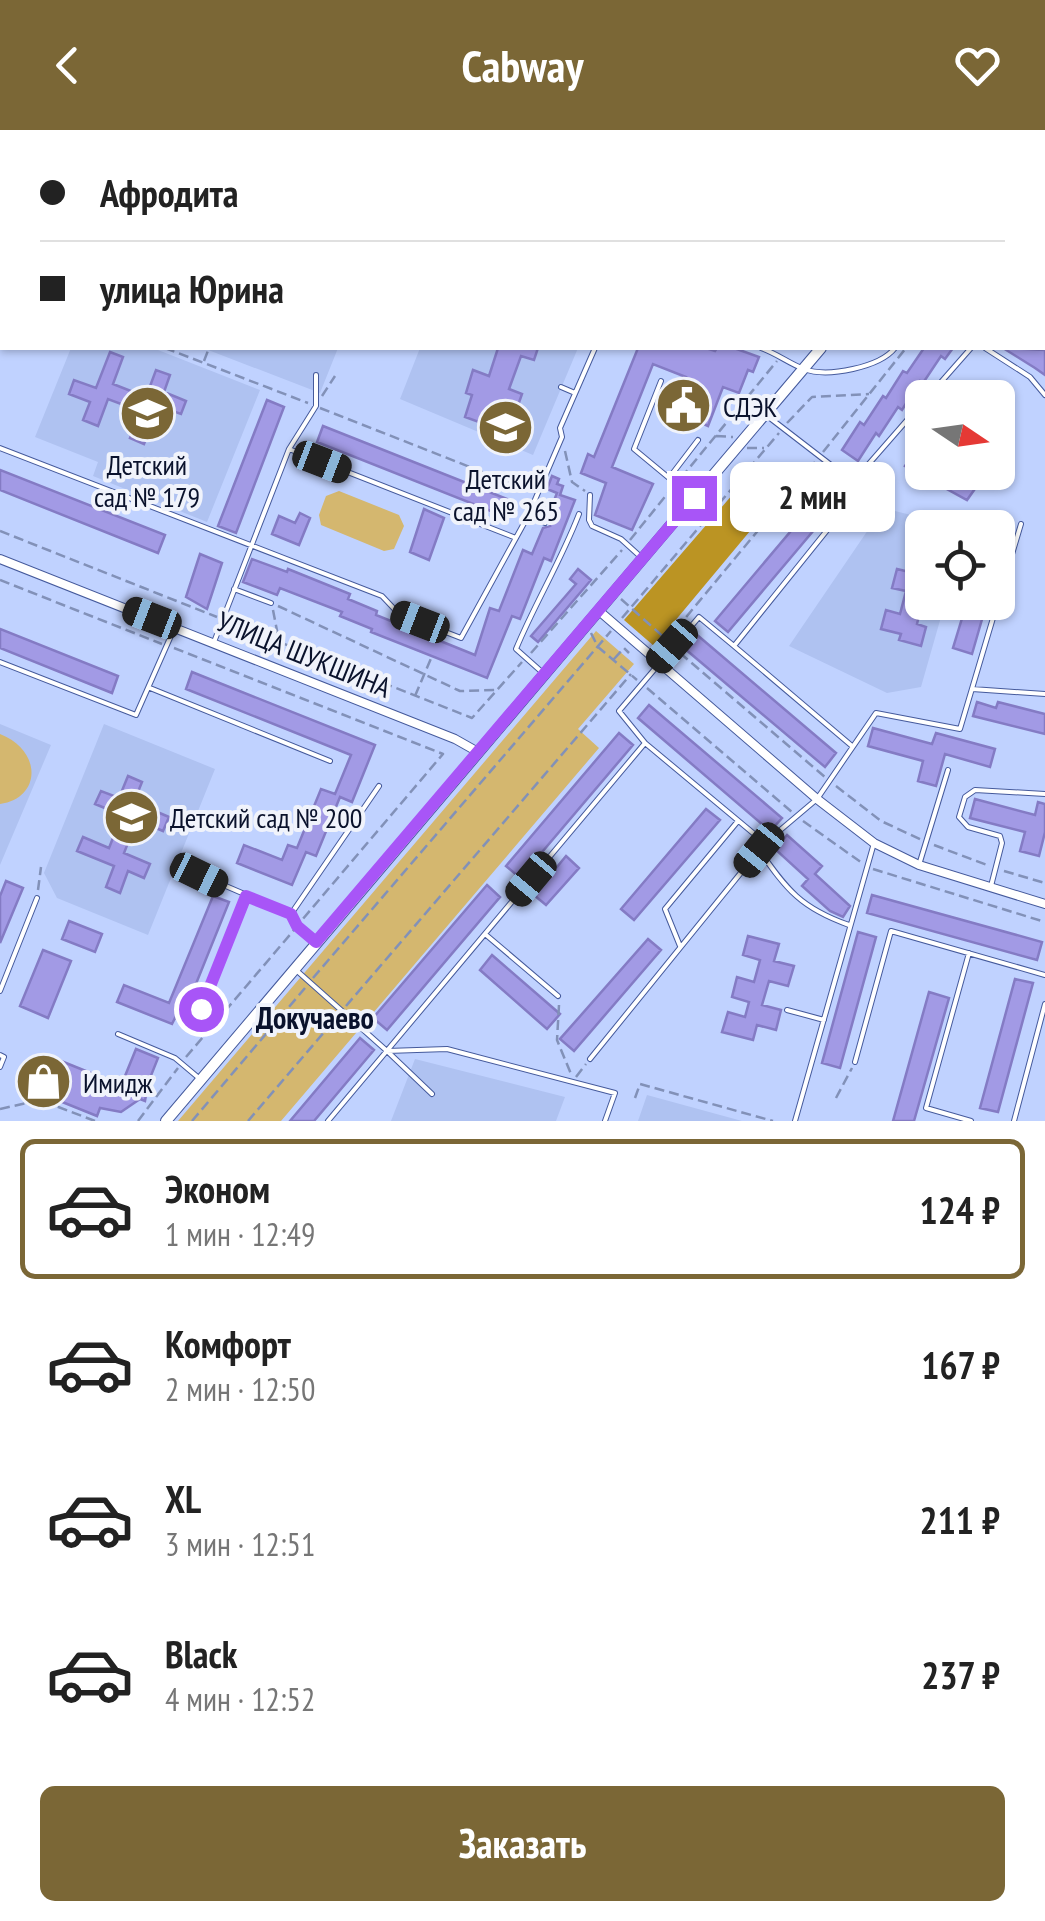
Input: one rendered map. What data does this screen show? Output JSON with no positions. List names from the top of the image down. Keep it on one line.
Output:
{"streets":{"street":["УЛИЦА ШУКШИНА"]},"districts":["Докучаево"],"places":{"public building":["СДЭК"],"school or university":["Детский сад № 179","Детский сад № 265","Детский сад № 200"],"shop":["Имидж"]},"north":"right","page":{"header":"Cabway","banner":["Афродита","улица Юрина"],"bubble":"2 мин","list":[{"name":"Эконом","note":"1 мин · 12:49","value":"124 ₽"},{"name":"Комфорт","note":"2 мин · 12:50","value":"167 ₽"},{"name":"XL","note":"3 мин · 12:51","value":"211 ₽"},{"name":"Black","note":"4 мин · 12:52","value":"237 ₽"}],"buttons":"Заказать"}}
